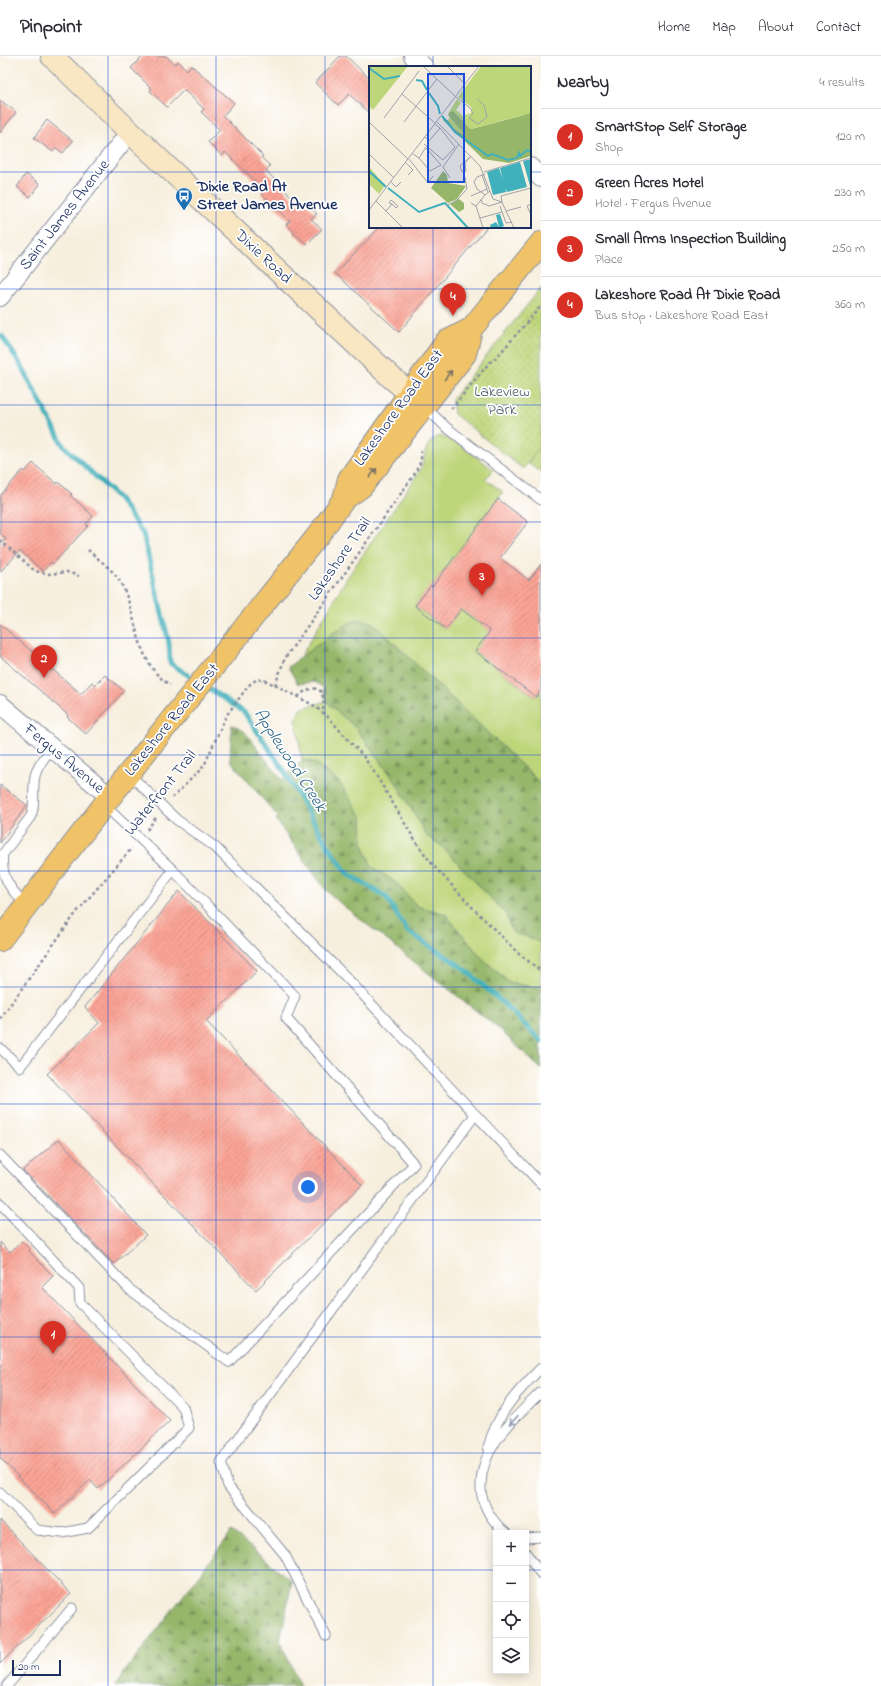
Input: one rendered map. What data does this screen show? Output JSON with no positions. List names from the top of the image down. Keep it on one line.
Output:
{"streets":{"main road":["Dixie Road","Lakeshore Road East"],"street":["Saint James Avenue","Fergus Avenue"],"path":["Lakeshore Trail","Waterfront Trail"]},"crossings":[["Saint James Avenue","Dixie Road"],["Dixie Road","Lakeshore Road East"],["Lakeshore Road East","Fergus Avenue"],["Lakeshore Trail","Waterfront Trail"]],"water":["Applewood Creek"],"parks":["Lakeview Park"],"places":{"bus stop":["Dixie Road At Street James Avenue"]},"scale_bar":"20 m","page":{"header":"Pinpoint","nav":["Home","Map","About","Contact"],"heading":["Nearby","4 results"],"list":[{"mark":"1","name":"SmartStop Self Storage","note":"Shop","value":"120 m"},{"mark":"2","name":"Green Acres Motel","note":"Hotel · Fergus Avenue","value":"230 m"},{"mark":"3","name":"Small Arms Inspection Building","note":"Place","value":"250 m"},{"mark":"4","name":"Lakeshore Road At Dixie Road","note":"Bus stop · Lakeshore Road East","value":"360 m"}],"pins":["4","3","2","1"],"map_buttons":["+","−"],"scale":"20 m"}}
